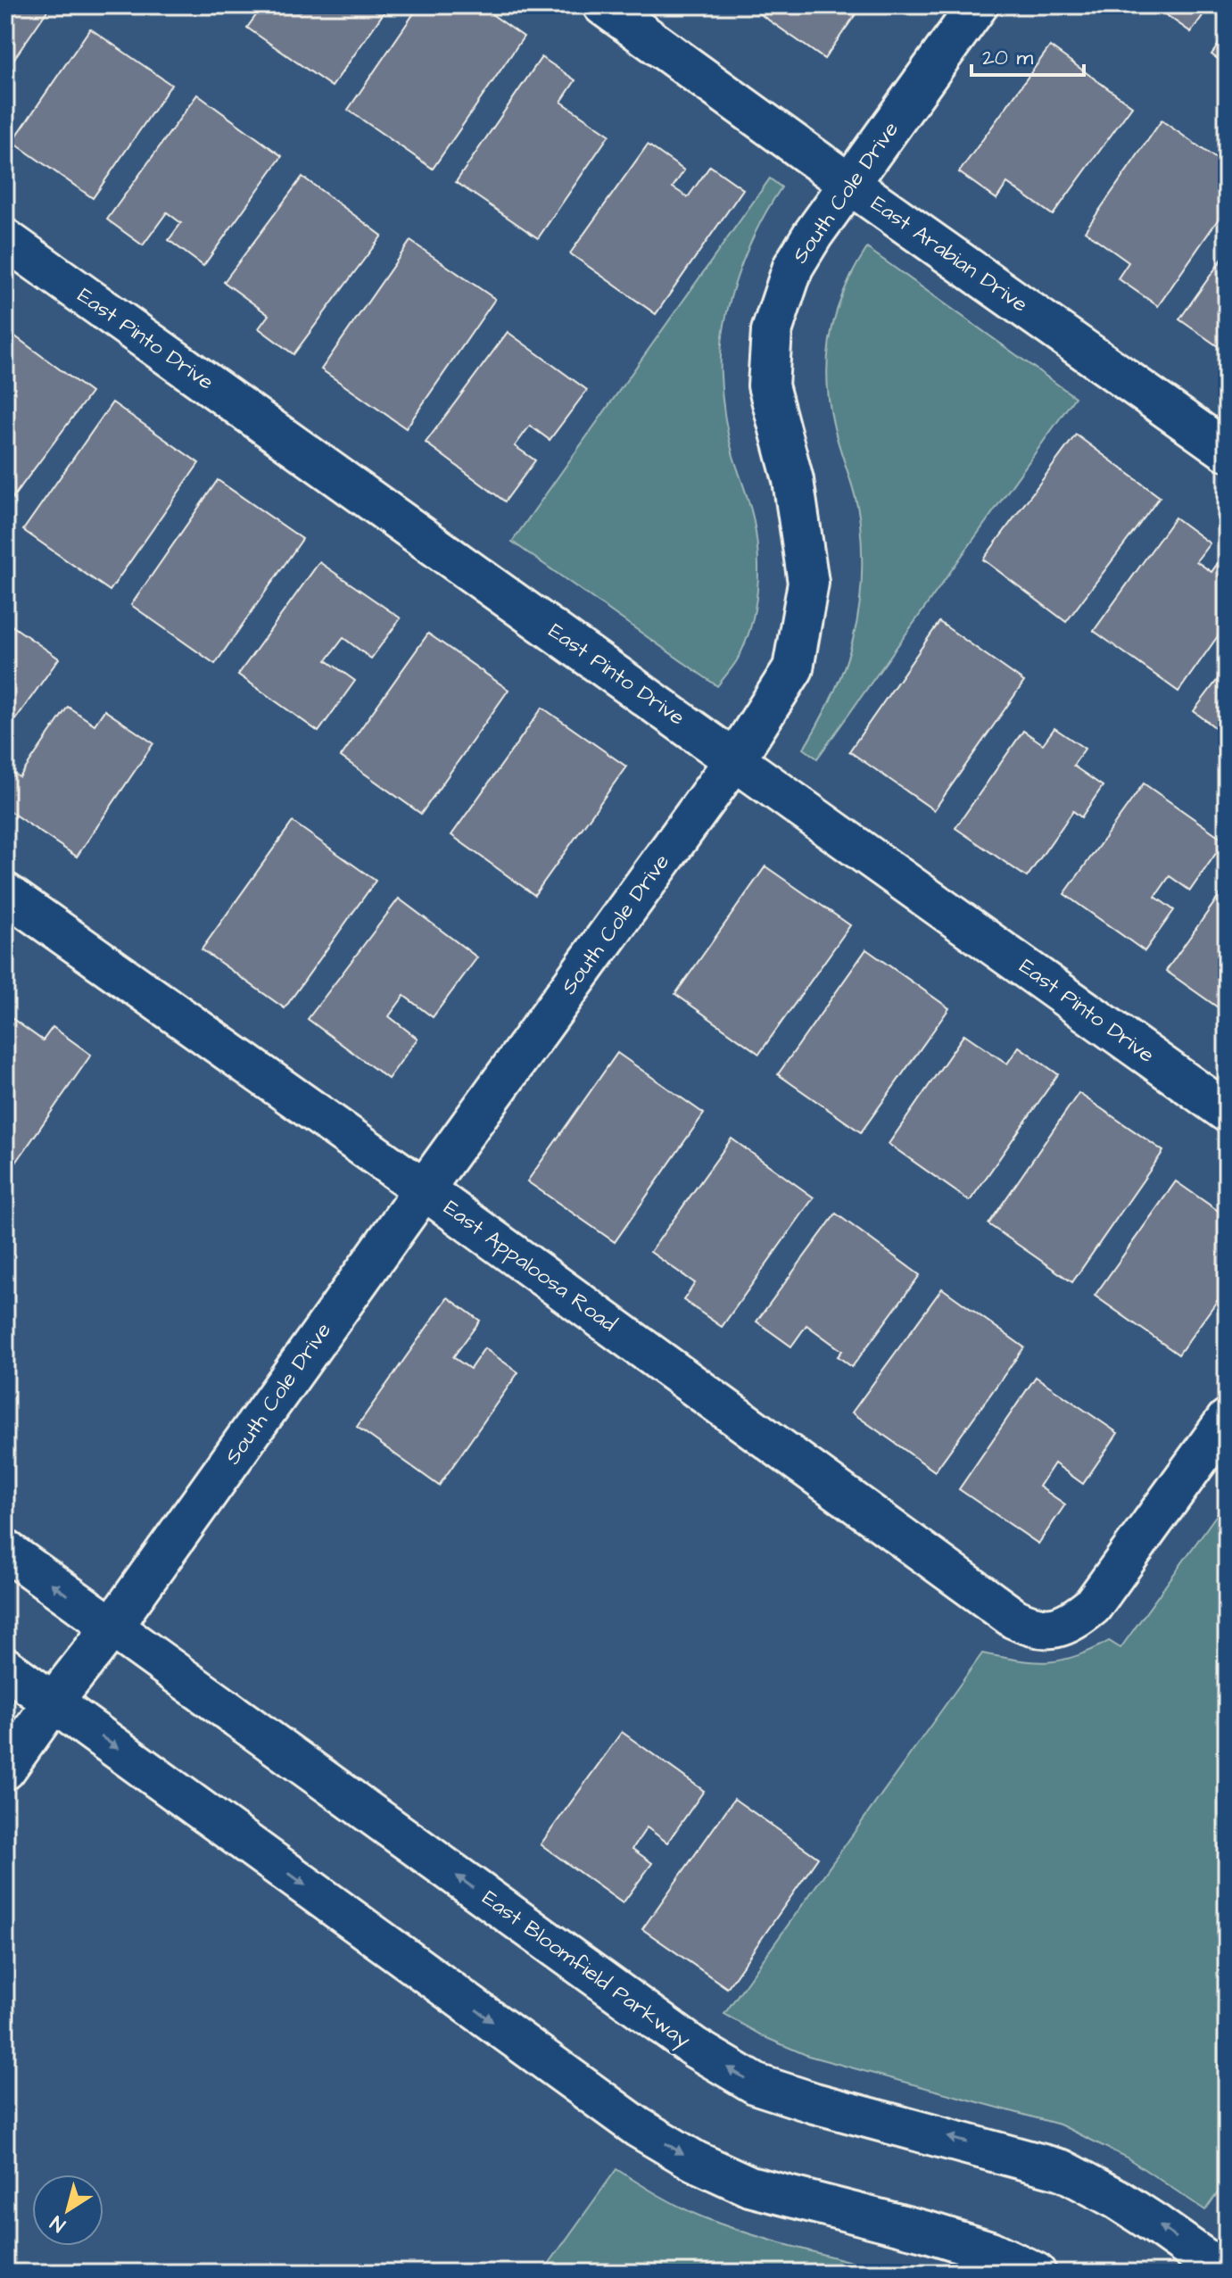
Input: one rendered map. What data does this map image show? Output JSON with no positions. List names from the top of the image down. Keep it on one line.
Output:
{"streets":{"street":["South Cole Drive","East Arabian Drive","East Pinto Drive","East Appaloosa Road","East Bloomfield Parkway"]},"crossings":[["South Cole Drive","East Arabian Drive"],["South Cole Drive","East Pinto Drive"],["South Cole Drive","East Appaloosa Road"],["South Cole Drive","East Bloomfield Parkway"]],"scale_bar":"20 m","north":"bottom left"}
